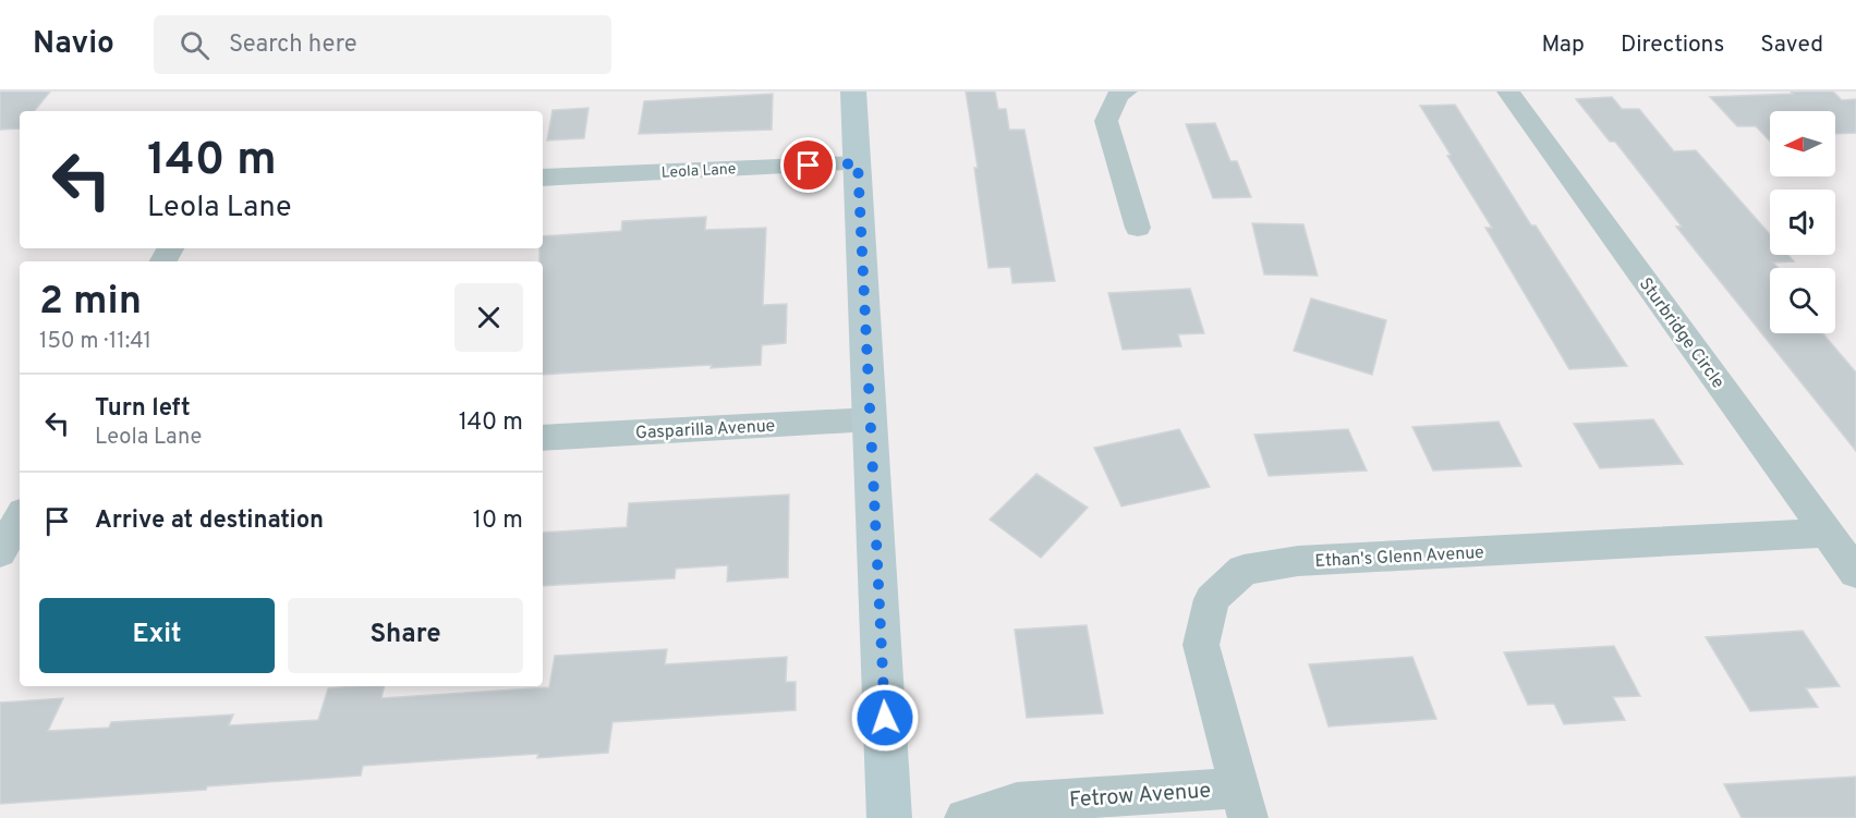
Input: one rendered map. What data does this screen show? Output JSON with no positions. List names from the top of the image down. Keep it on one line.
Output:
{"streets":{"street":["Leola Lane","Sturbridge Circle","Gasparilla Avenue","Ethan's Glenn Avenue","Fetrow Avenue"]},"crossings":[["Sturbridge Circle","Ethan's Glenn Avenue"],["Ethan's Glenn Avenue","Fetrow Avenue"]],"north":"left","page":{"header":"Navio","search":"Search here","nav":["Map","Directions","Saved"],"turn":["140 m","Leola Lane"],"heading":["2 min","150 m · 11:41"],"list":[{"name":"Turn left","note":"Leola Lane","value":"140 m"},{"name":"Arrive at destination","value":"10 m"}],"buttons":["Exit","Share"]}}
